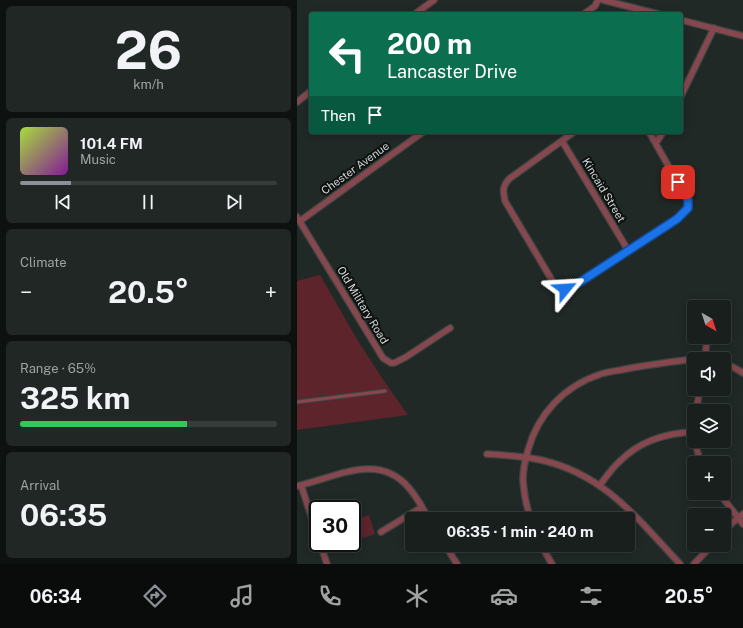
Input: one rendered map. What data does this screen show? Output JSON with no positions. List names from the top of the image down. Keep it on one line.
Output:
{"streets":{"street":["Chester Avenue","Kincaid Street","Old Military Road"]},"crossings":[["Chester Avenue","Old Military Road"]],"north":"bottom right","page":{"tile":[["26","km/h"],"Climate",["Range · 65%","325 km"],["Arrival","06:35"]],"turn":["200 m","Lancaster Drive"],"then":"Then","song":["101.4 FM","Music"],"heat":["−","20.5°","+"],"map_buttons":["+","−"],"limit":"30","trip":"06:35 · 1 min · 240 m","tabs":["06:34","20.5°"]}}
